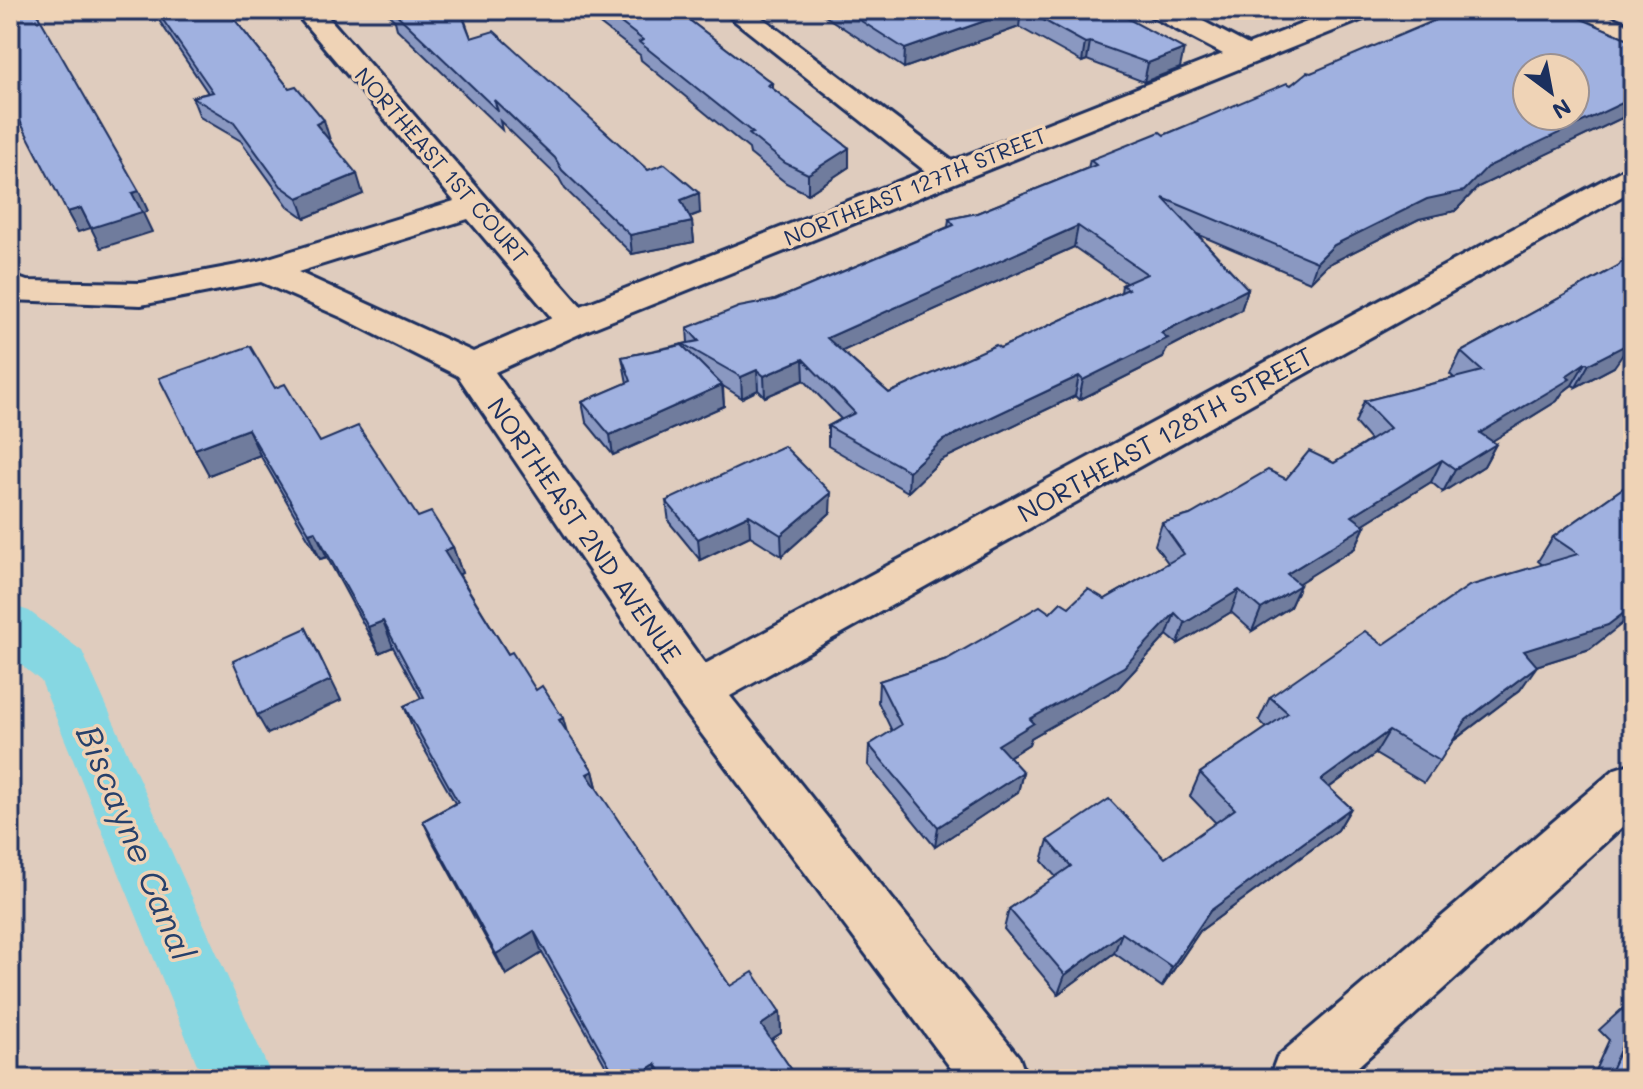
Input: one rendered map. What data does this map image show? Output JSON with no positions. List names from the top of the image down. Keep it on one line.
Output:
{"streets":{"street":["NORTHEAST 1ST COURT","NORTHEAST 127TH STREET","NORTHEAST 128TH STREET","NORTHEAST 2ND AVENUE"]},"crossings":[["NORTHEAST 1ST COURT","NORTHEAST 127TH STREET"],["NORTHEAST 127TH STREET","NORTHEAST 2ND AVENUE"],["NORTHEAST 128TH STREET","NORTHEAST 2ND AVENUE"]],"water":["Biscayne Canal"],"north":"bottom right"}
